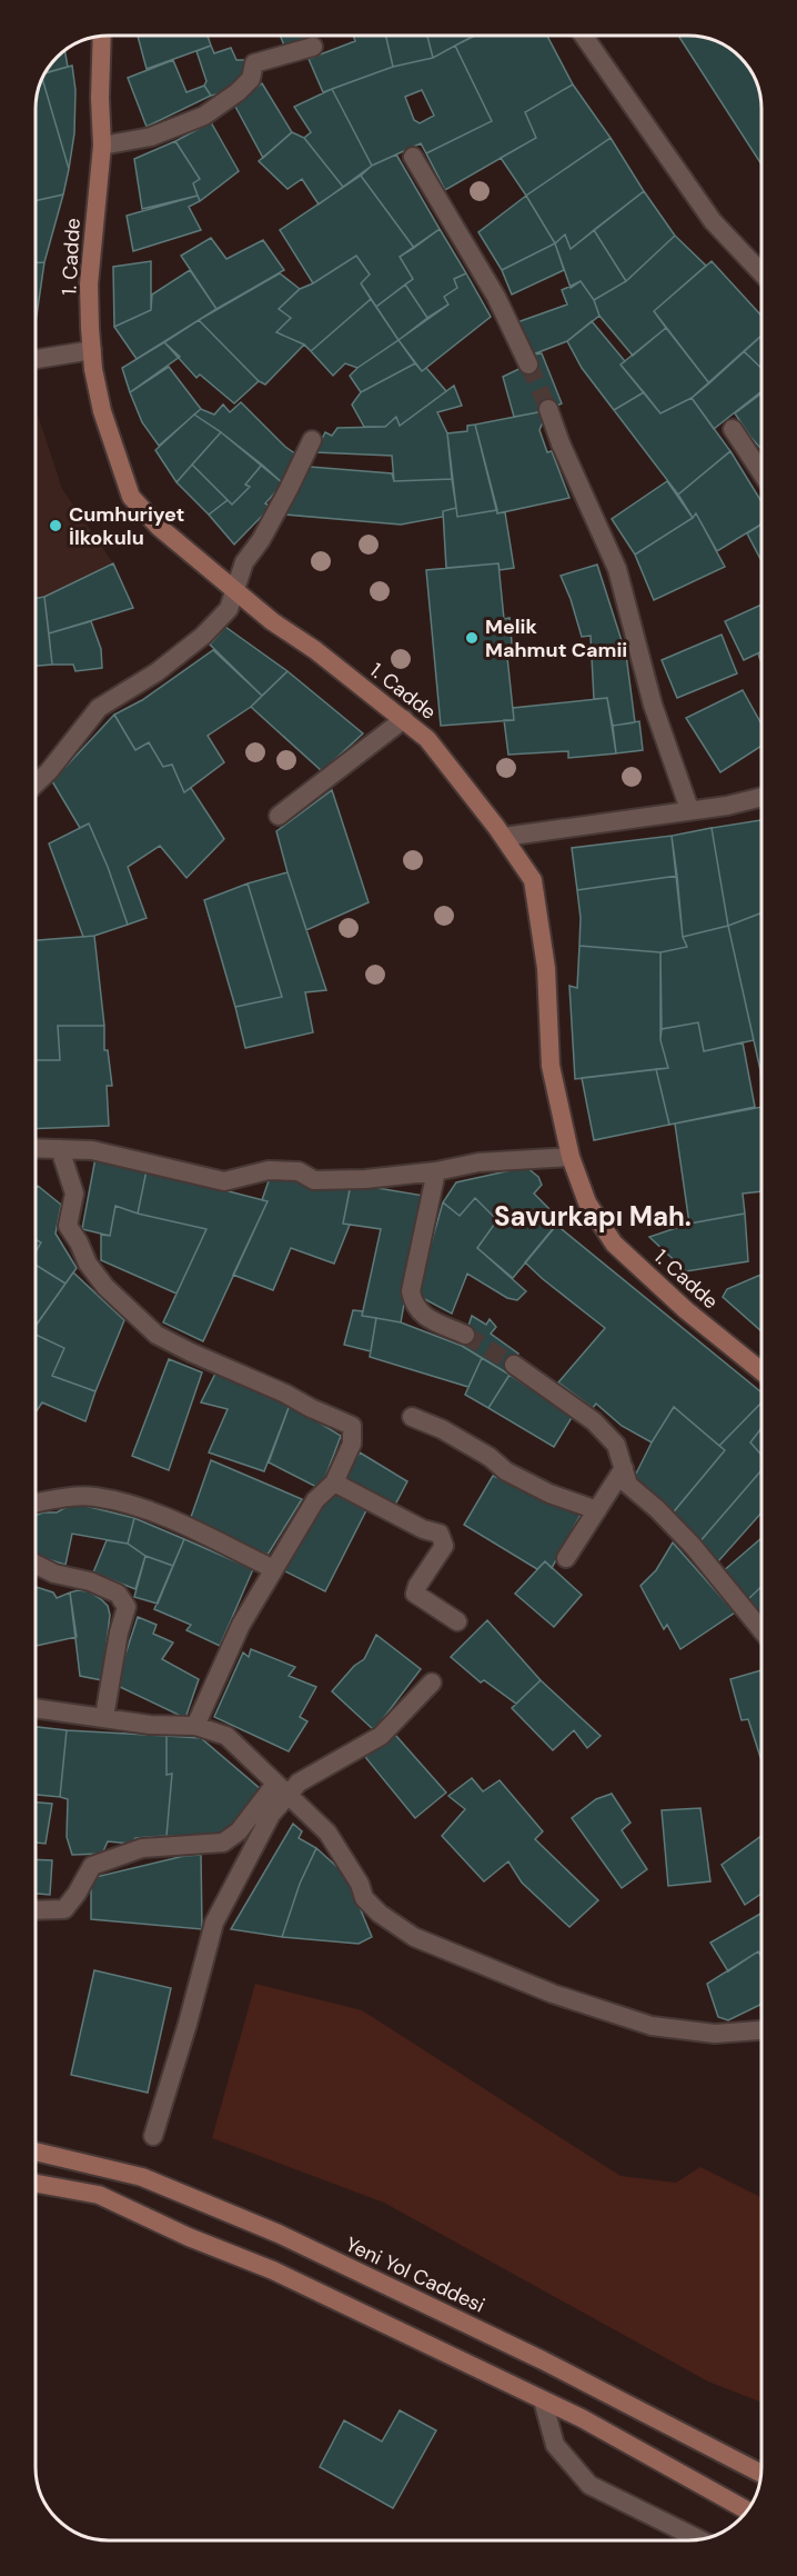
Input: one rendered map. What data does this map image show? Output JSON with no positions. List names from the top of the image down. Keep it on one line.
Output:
{"streets":{"main road":["1. Cadde","Yeni Yol Caddesi"]},"districts":["Savurkapı Mah."],"places":["Cumhuriyet İlkokulu","Melik Mahmut Camii"]}
